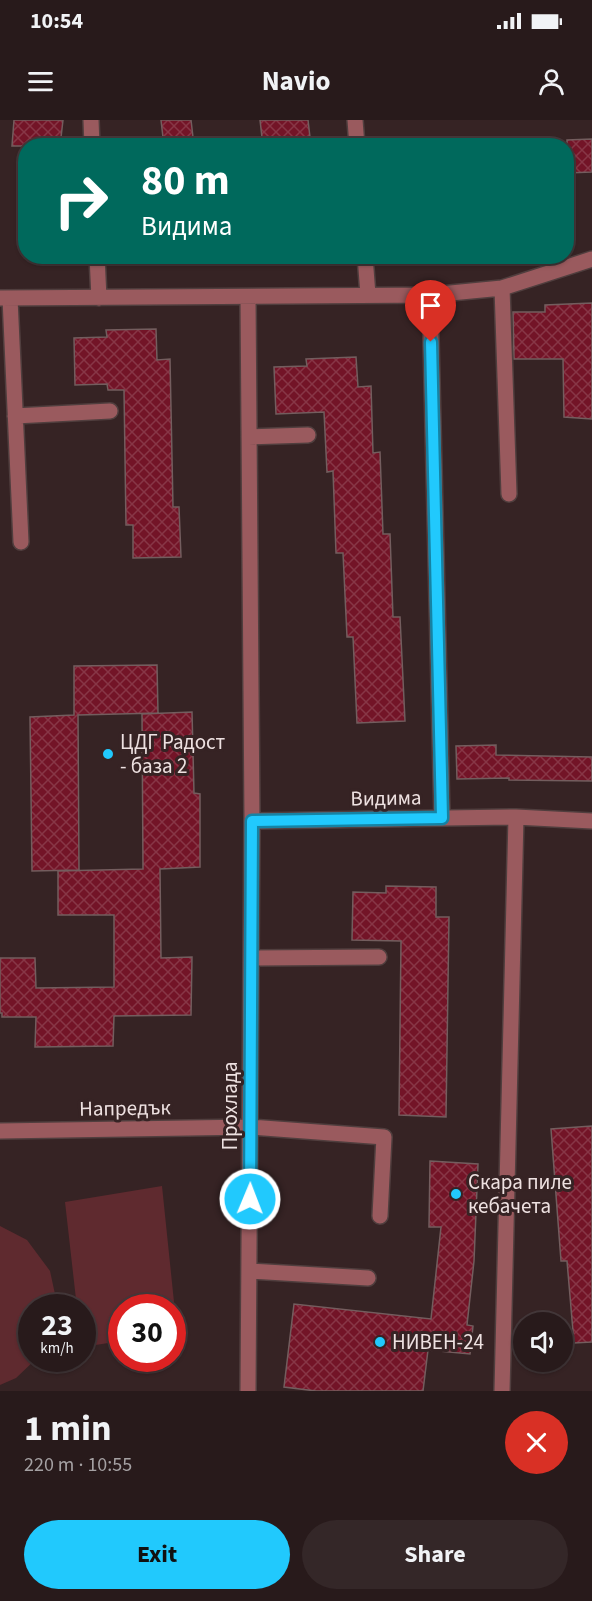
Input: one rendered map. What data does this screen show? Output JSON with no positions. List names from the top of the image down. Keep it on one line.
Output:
{"streets":{"street":["Видима","Прохлада","Напредък"]},"crossings":[["Видима","Прохлада"],["Прохлада","Напредък"]],"places":["ЦДГ Радост - база 2","Скара пиле кебачета","НИВЕН-24"],"page":{"status":"10:54","header":"Navio","turn":["80 m","Видима"],"speed":"23 km/h","limit":"30","heading":["1 min","220 m · 10:55"],"buttons":["Exit","Share"]}}
